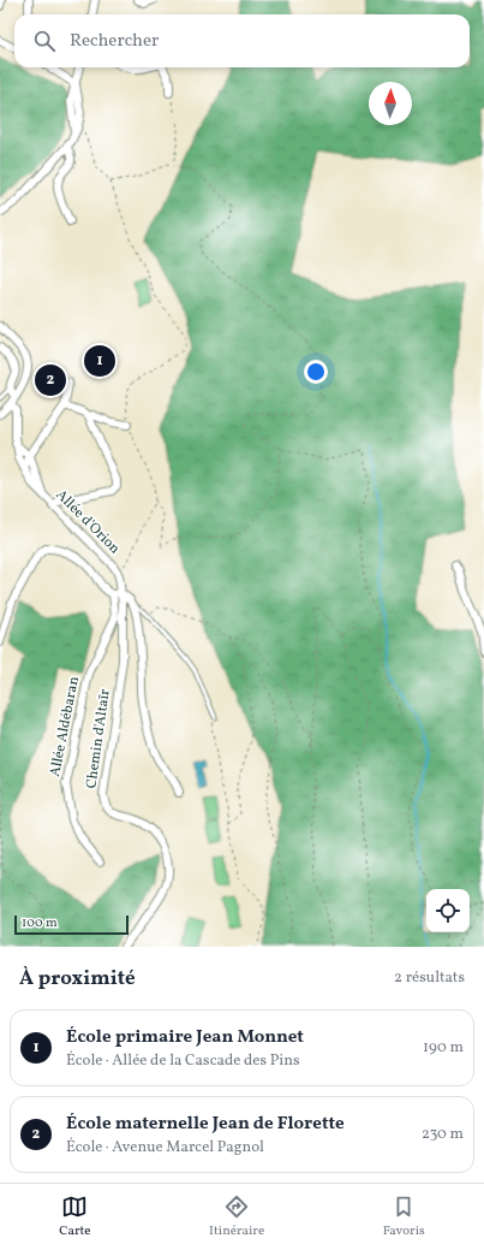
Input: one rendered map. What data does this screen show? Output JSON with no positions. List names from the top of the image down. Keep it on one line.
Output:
{"streets":{"street":["Allée d'Orion","Allée Aldébaran","Chemin d'Altaïr"]},"crossings":[["Allée d'Orion","Allée Aldébaran"],["Allée d'Orion","Chemin d'Altaïr"],["Allée Aldébaran","Chemin d'Altaïr"]],"scale_bar":"100 m","north":"top","page":{"search":"Rechercher","pins":["1","2"],"scale":"100 m","heading":["À proximité","2 résultats"],"list":[{"mark":"1","name":"École primaire Jean Monnet","note":"École · Allée de la Cascade des Pins","value":"190 m"},{"mark":"2","name":"École maternelle Jean de Florette","note":"École · Avenue Marcel Pagnol","value":"230 m"}],"nav":["Carte","Itinéraire","Favoris"]}}
